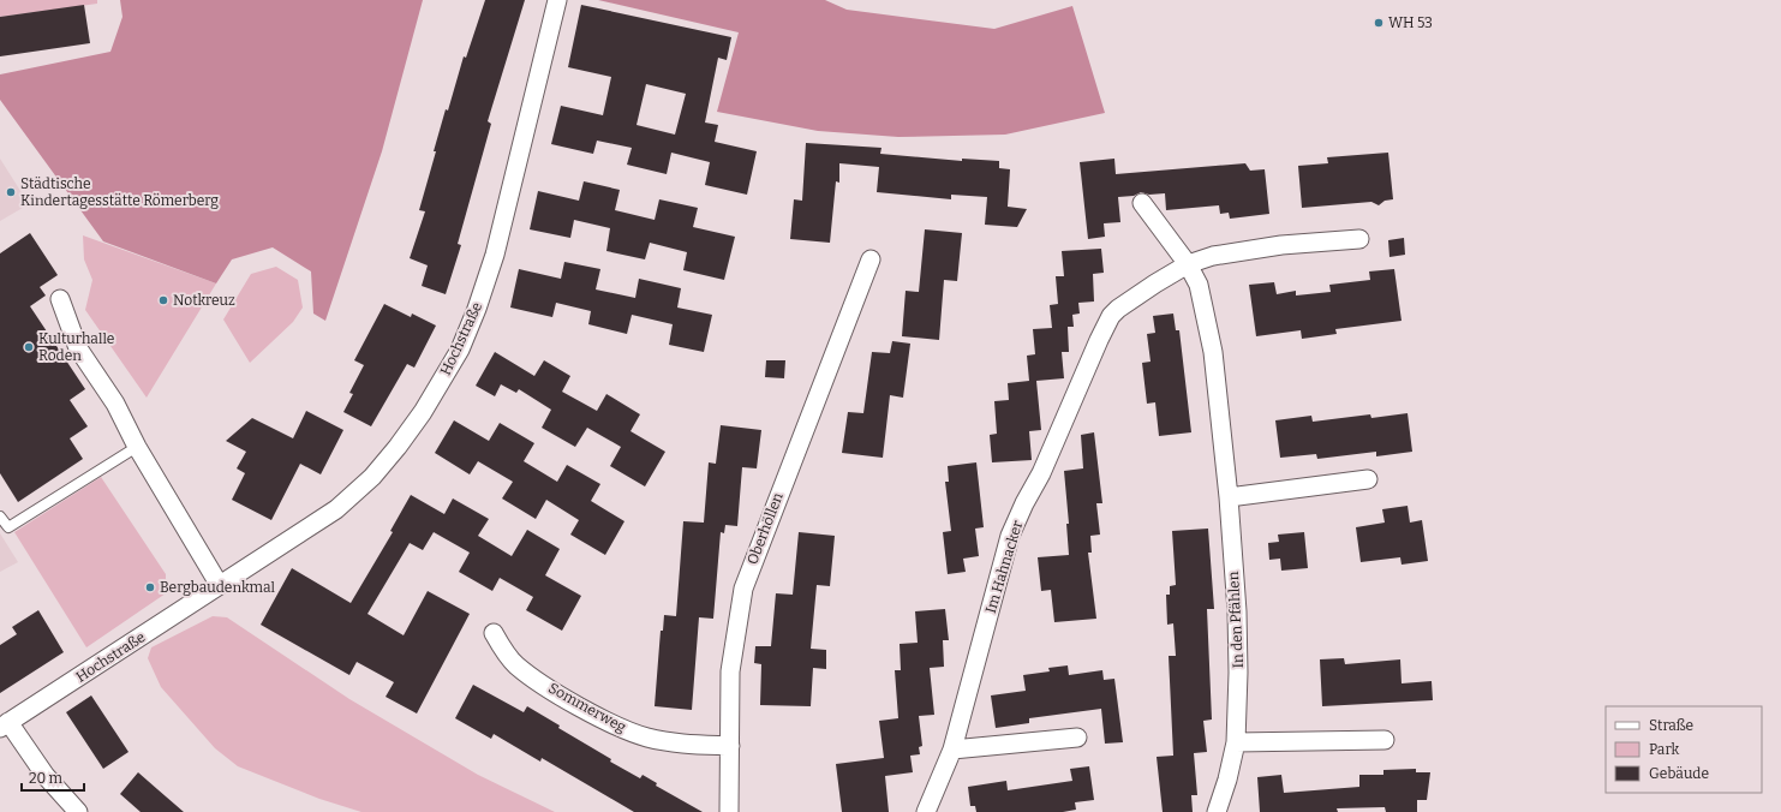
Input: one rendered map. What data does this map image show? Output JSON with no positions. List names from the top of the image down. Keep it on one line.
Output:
{"streets":{"street":["Hochstraße","Oberhöllen","Im Hahnacker","In den Pfählen","Sommerweg"]},"crossings":[["Oberhöllen","Sommerweg"],["Im Hahnacker","In den Pfählen"]],"places":["WH 53","Städtische Kindertagesstätte Römerberg","Notkreuz","Kulturhalle Roden","Bergbaudenkmal"],"legend":["Straße","Park","Gebäude"],"scale_bar":"20 m"}
